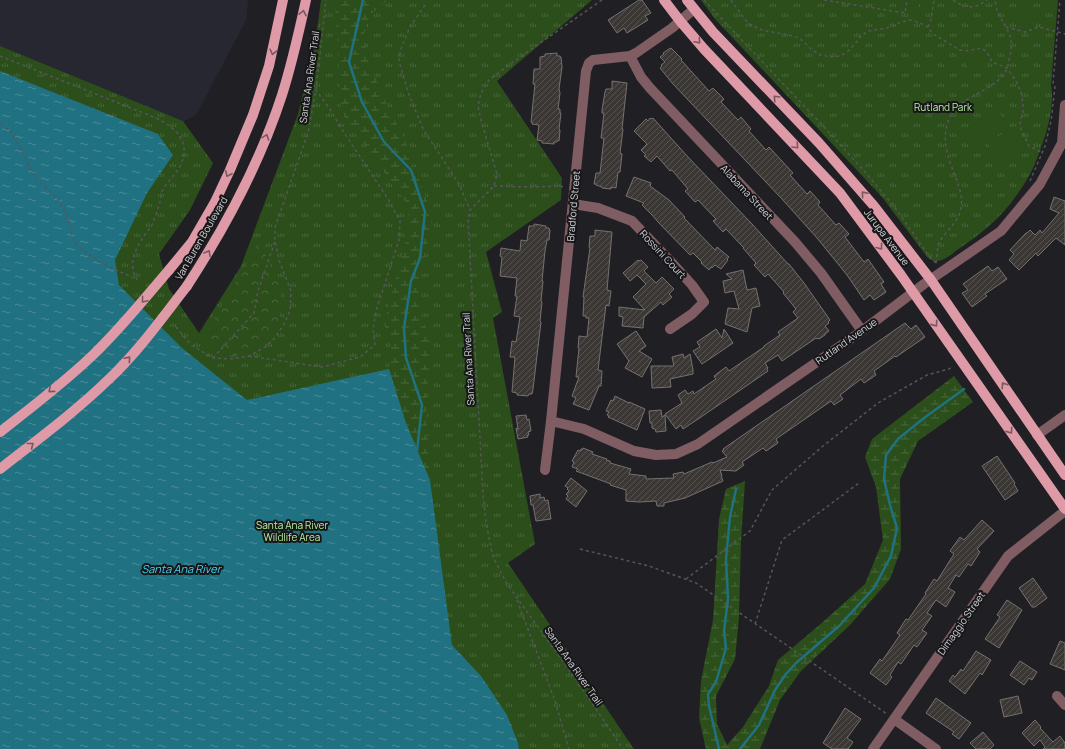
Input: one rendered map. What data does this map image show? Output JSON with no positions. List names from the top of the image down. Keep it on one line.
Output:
{"streets":{"main road":["Jurupa Avenue","Van Buren Boulevard"],"street":["Alabama Street","Bradford Street","Rossini Court","Rutland Avenue","Dimaggio Street"],"path":["Santa Ana River Trail"]},"crossings":[["Alabama Street","Bradford Street"],["Alabama Street","Rutland Avenue"],["Bradford Street","Jurupa Avenue"],["Bradford Street","Rossini Court"],["Bradford Street","Rutland Avenue"],["Jurupa Avenue","Rutland Avenue"],["Jurupa Avenue","Dimaggio Street"]],"water":["Santa Ana River"],"parks":["Rutland Park","Santa Ana River Wildlife Area"]}
